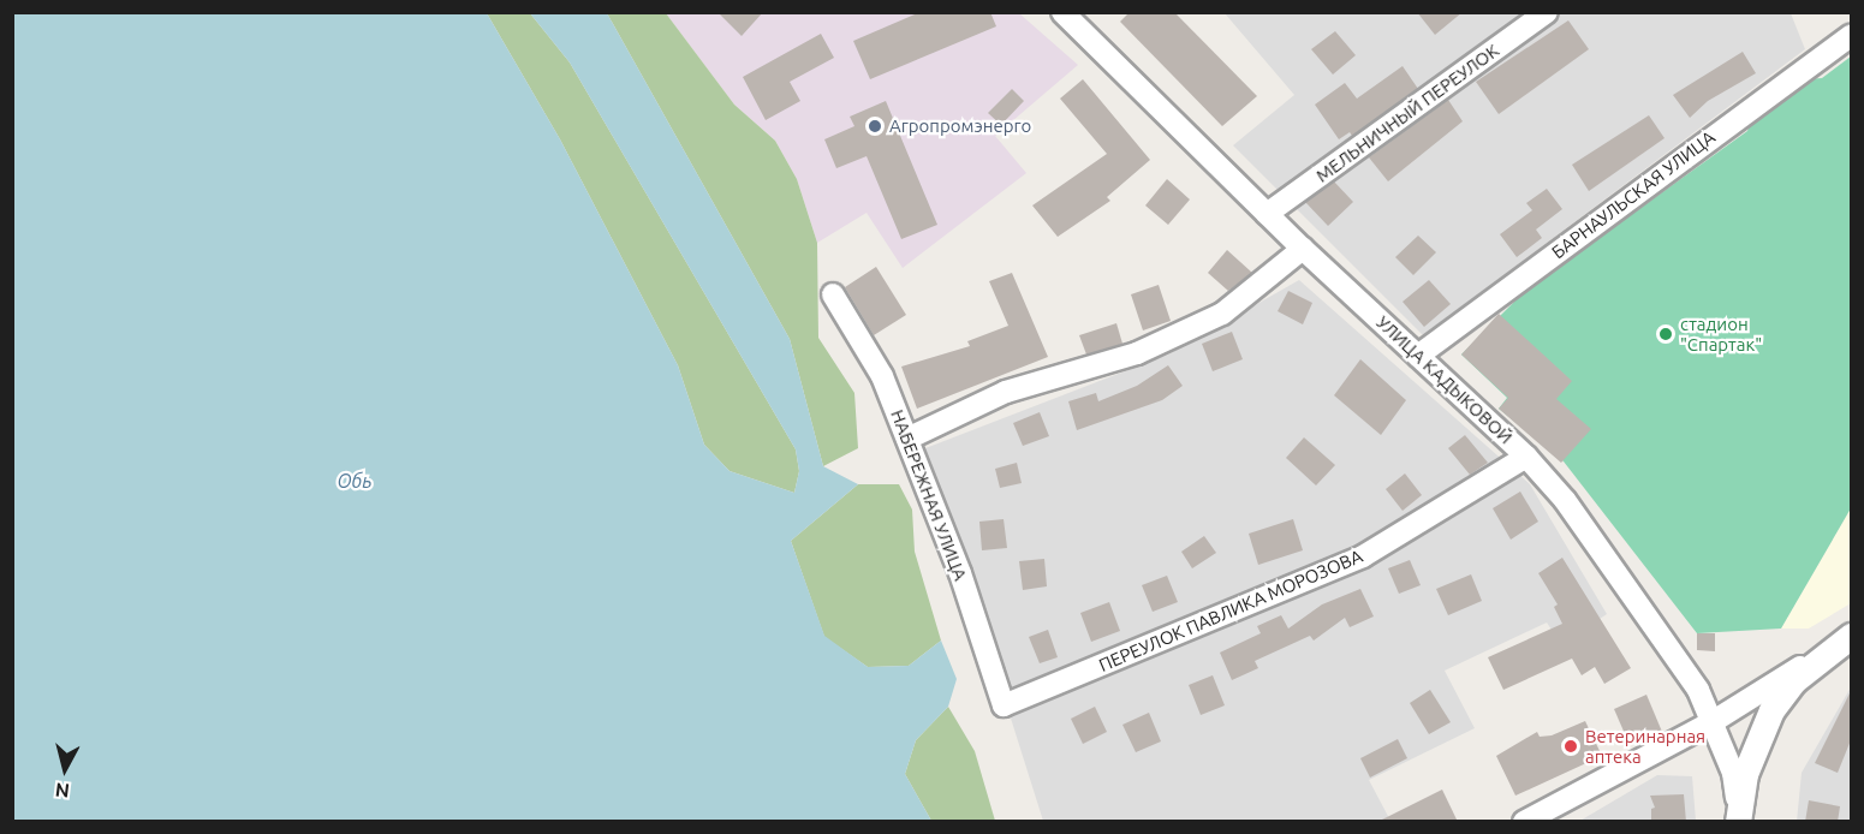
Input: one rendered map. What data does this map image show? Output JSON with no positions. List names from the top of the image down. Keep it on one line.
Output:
{"streets":{"street":["МЕЛЬНИЧНЫЙ ПЕРЕУЛОК","БАРНАУЛЬСКАЯ УЛИЦА","УЛИЦА КАДЫКОВОЙ","НАБЕРЕЖНАЯ УЛИЦА","ПЕРЕУЛОК ПАВЛИКА МОРОЗОВА"]},"crossings":[["МЕЛЬНИЧНЫЙ ПЕРЕУЛОК","УЛИЦА КАДЫКОВОЙ"],["БАРНАУЛЬСКАЯ УЛИЦА","УЛИЦА КАДЫКОВОЙ"],["УЛИЦА КАДЫКОВОЙ","ПЕРЕУЛОК ПАВЛИКА МОРОЗОВА"],["НАБЕРЕЖНАЯ УЛИЦА","ПЕРЕУЛОК ПАВЛИКА МОРОЗОВА"]],"water":["Обь"],"places":["Агропромэнерго","стадион \"Спартак\"","Ветеринарная аптека"],"north":"bottom"}
